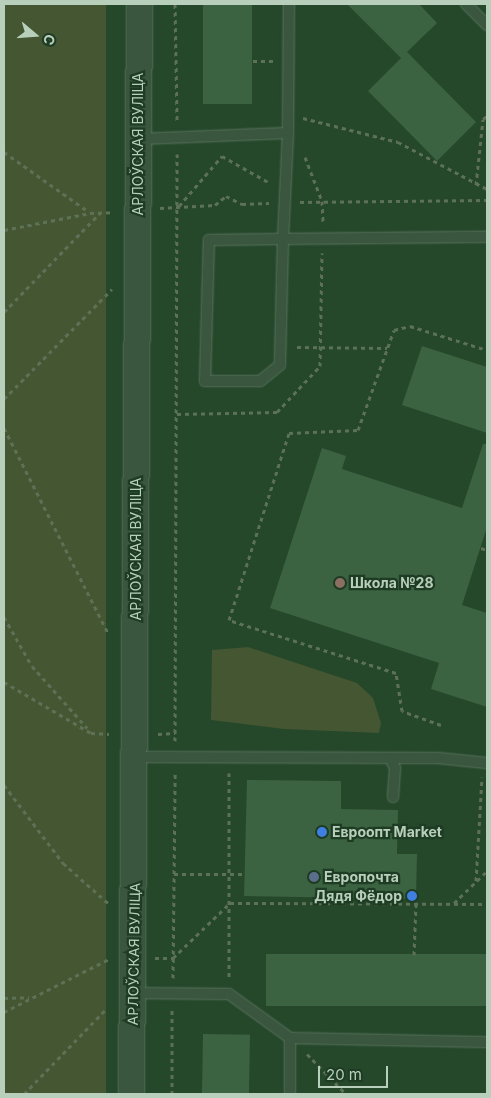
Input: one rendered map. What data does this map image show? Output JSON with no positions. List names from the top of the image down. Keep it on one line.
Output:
{"streets":{"street":["АРЛОЎСКАЯ ВУЛІЦА"]},"places":["Школа №28","Евроопт Market","Европочта","Дядя Фёдор"],"scale_bar":"20 m","north":"right"}
